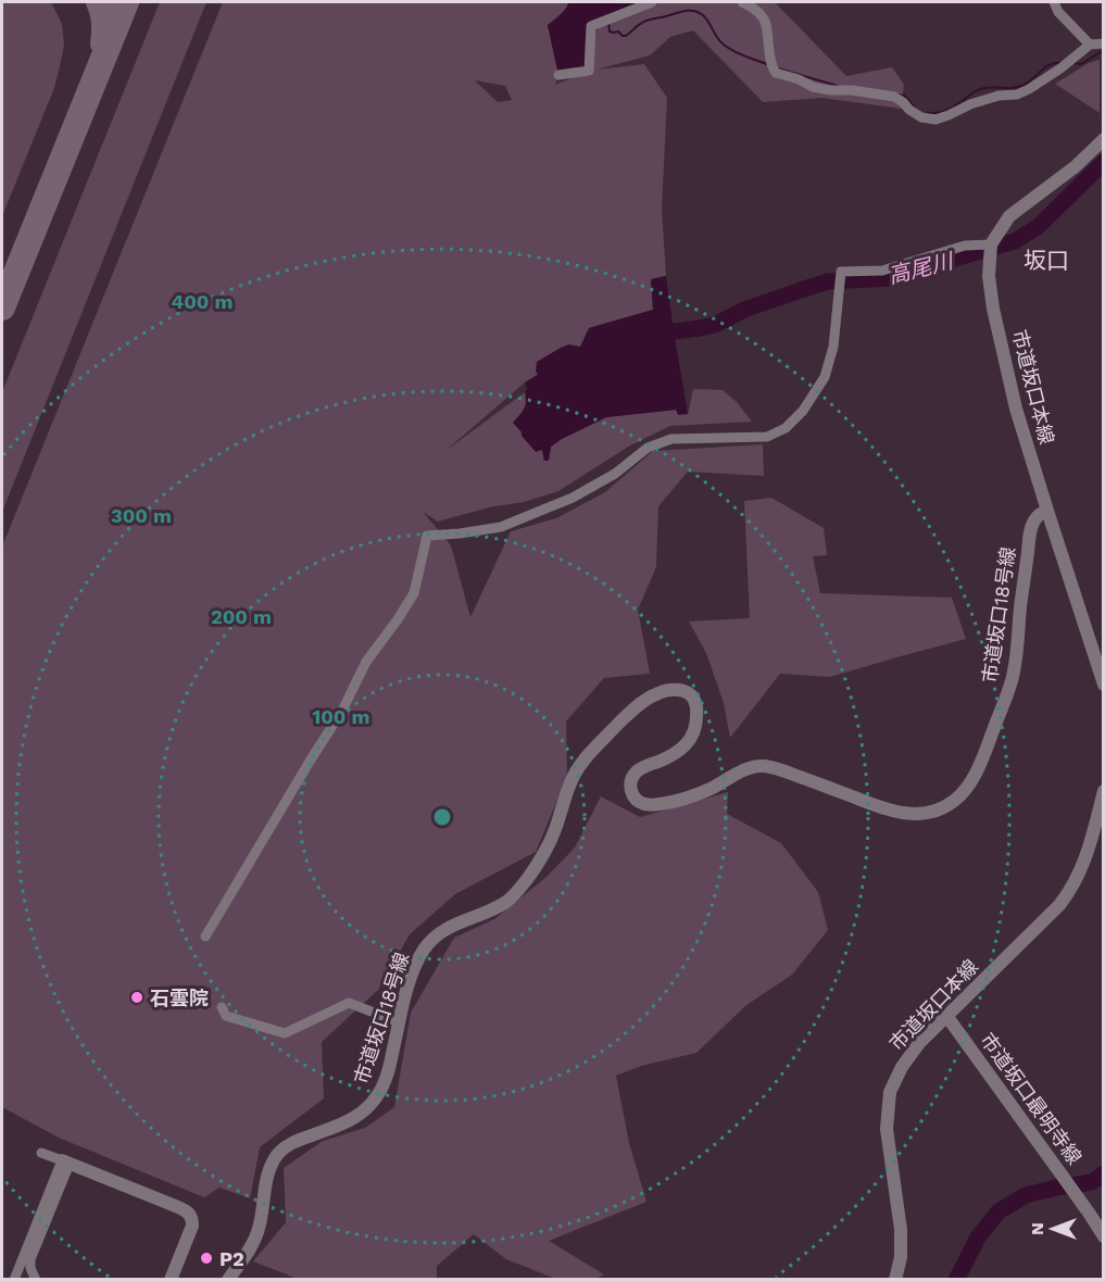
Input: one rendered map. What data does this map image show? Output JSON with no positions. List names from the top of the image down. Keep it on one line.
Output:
{"streets":{"street":["市道坂口本線","市道坂口18号線","市道坂口最明寺線"]},"crossings":[["市道坂口本線","市道坂口18号線"],["市道坂口本線","市道坂口最明寺線"]],"districts":["坂口"],"water":["高尾川"],"places":["石雲院","P2"],"north":"left","rings":["400 m","300 m","200 m","100 m"]}
